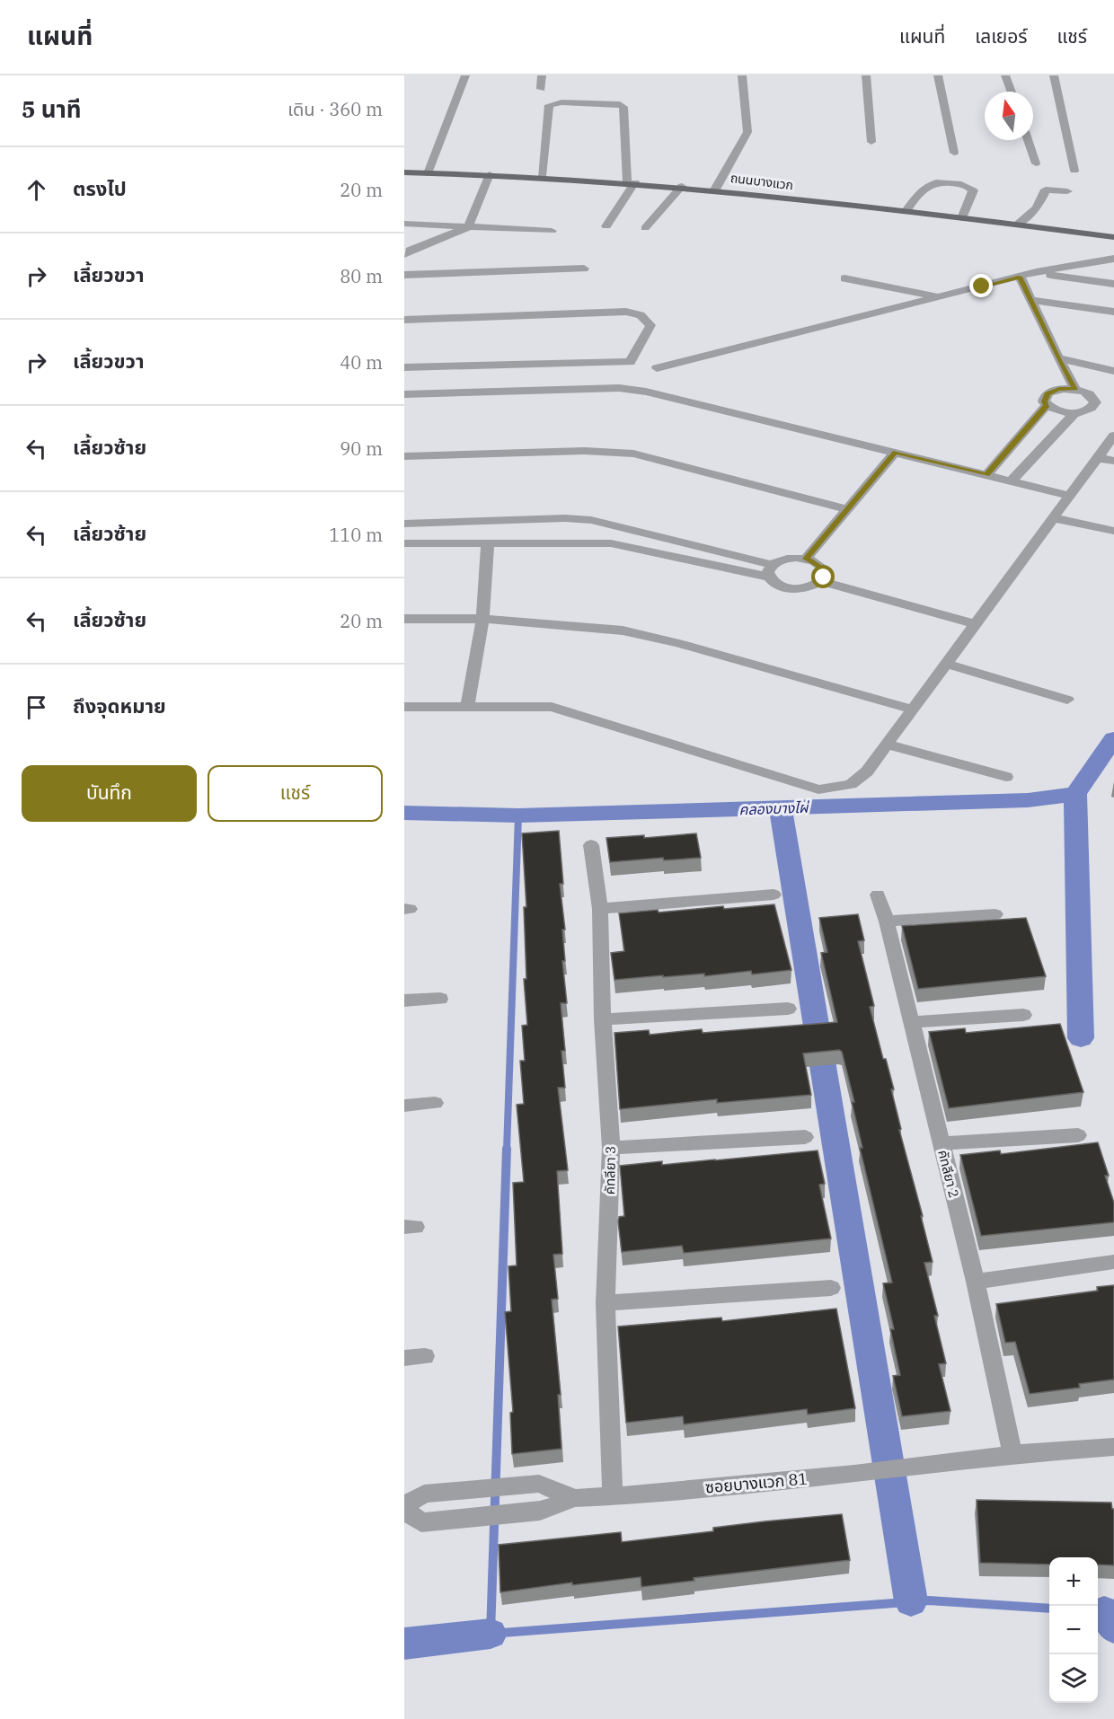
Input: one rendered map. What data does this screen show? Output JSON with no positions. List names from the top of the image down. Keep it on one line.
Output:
{"streets":{"main road":["ถนนบางแวก"],"street":["คัทลียา 3","คัทลียา 2","ซอยบางแวก 81"]},"crossings":[["คัทลียา 3","ซอยบางแวก 81"],["คัทลียา 2","ซอยบางแวก 81"]],"water":["คลองบางไผ่"],"north":"top","page":{"header":"แผนที่","nav":["แผนที่","เลเยอร์","แชร์"],"heading":["5 นาที","เดิน · 360 m"],"list":[["ตรงไป","20 m"],["เลี้ยวขวา","80 m"],["เลี้ยวขวา","40 m"],["เลี้ยวซ้าย","90 m"],["เลี้ยวซ้าย","110 m"],["เลี้ยวซ้าย","20 m"],"ถึงจุดหมาย"],"buttons":["บันทึก","แชร์"],"map_buttons":["+","−"]}}
